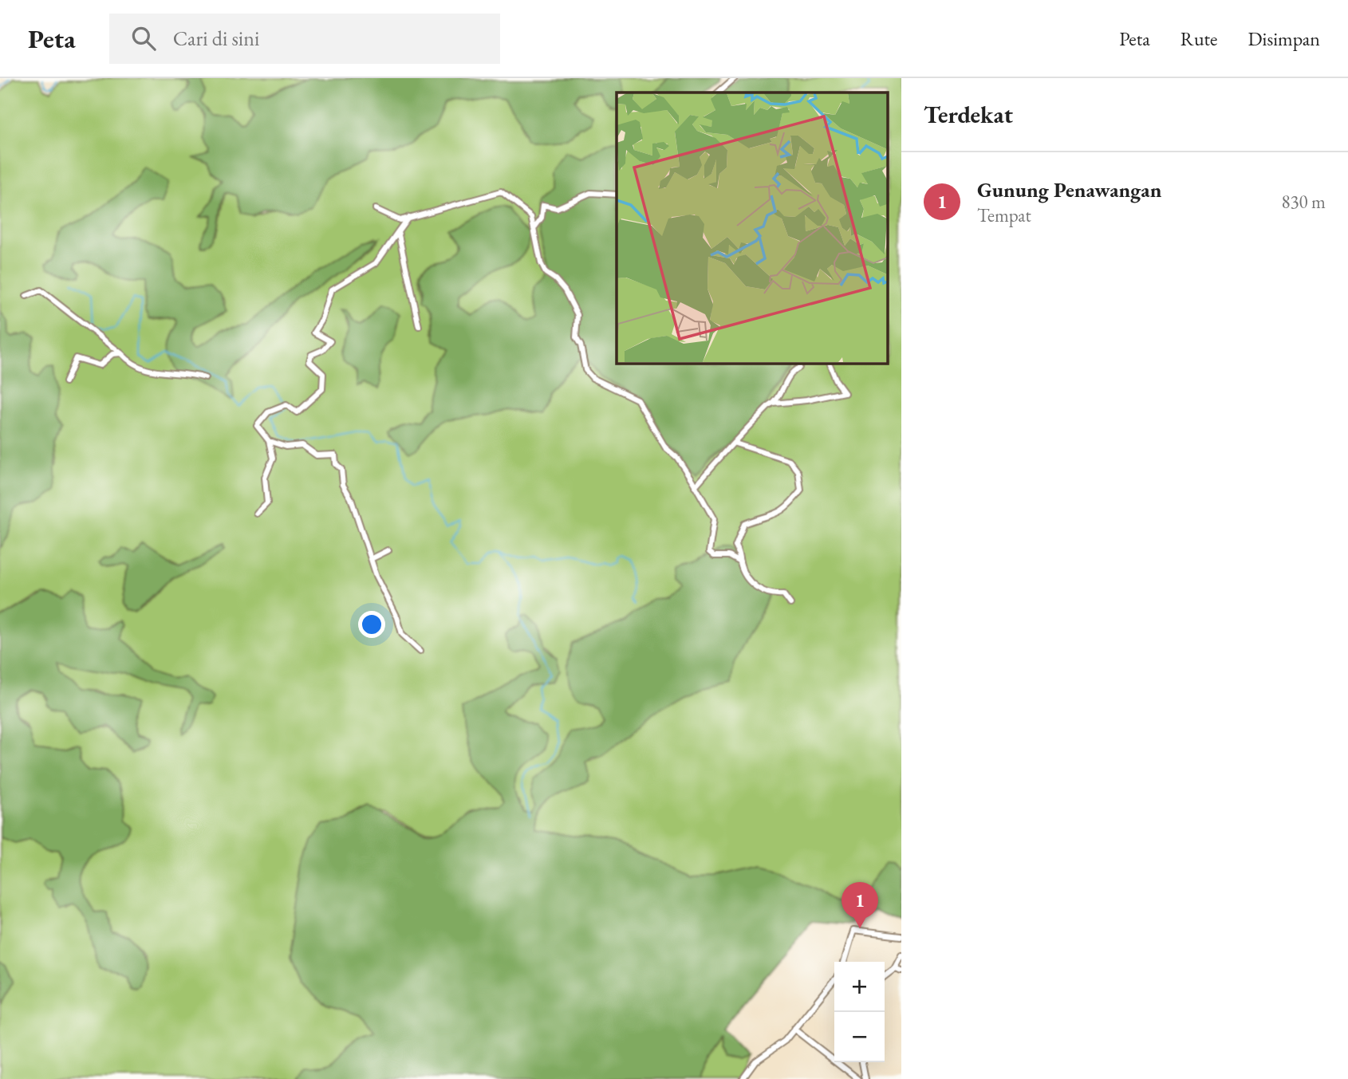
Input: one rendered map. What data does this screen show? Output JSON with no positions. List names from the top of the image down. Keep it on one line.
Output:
{"page":{"header":"Peta","search":"Cari di sini","nav":["Peta","Rute","Disimpan"],"heading":"Terdekat","list":[{"mark":"1","name":"Gunung Penawangan","note":"Tempat","value":"830 m"}],"pins":"1","map_buttons":["+","−"]}}
